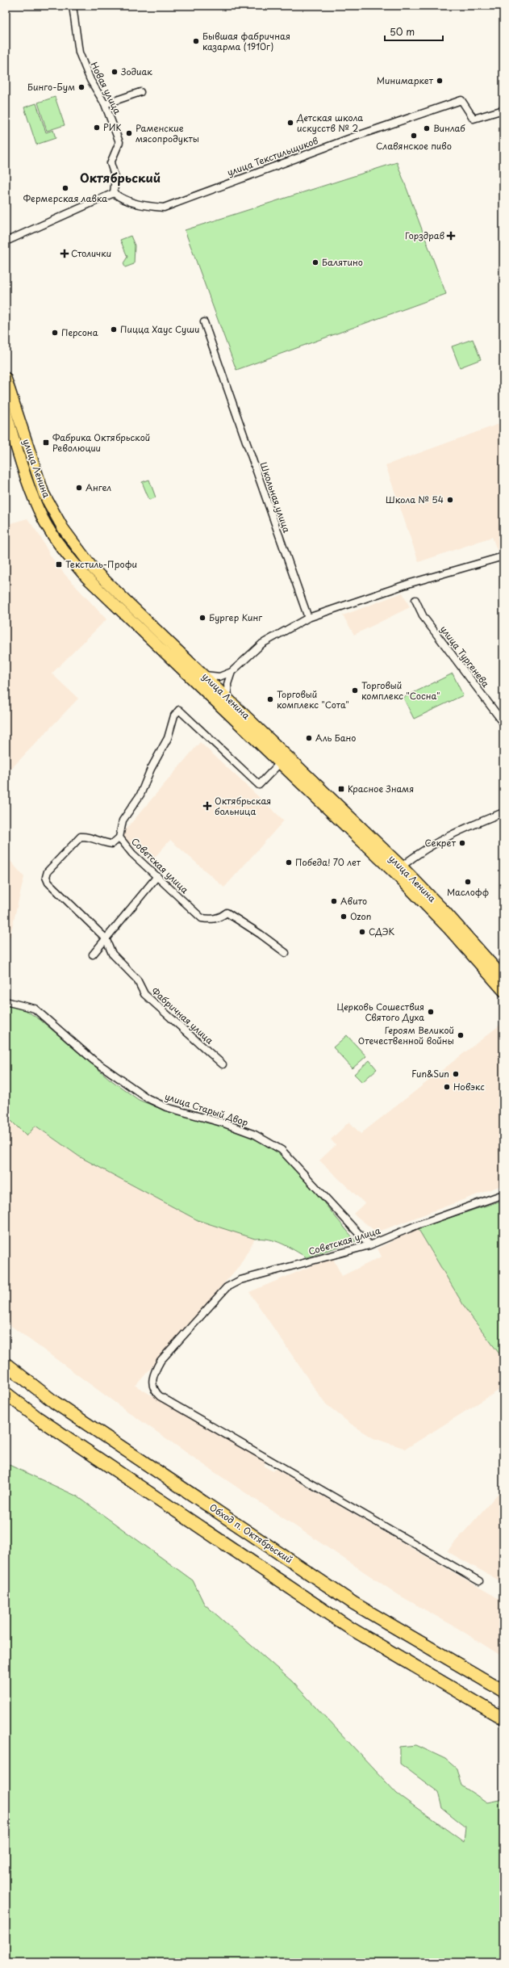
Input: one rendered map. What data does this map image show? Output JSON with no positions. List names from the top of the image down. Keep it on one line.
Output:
{"streets":{"highway":["Обход п. Октябрьский"],"main road":["улица Ленина"],"street":["Новая улица","улица Текстильщиков","Школьная улица","улица Тургенева","Советская улица","Фабричная улица","улица Старый Двор"]},"crossings":[["Новая улица","улица Текстильщиков"],["улица Ленина","Советская улица"],["Советская улица","Фабричная улица"],["Советская улица","улица Старый Двор"]],"districts":["Октябрьский"],"places":{"other":["Бывшая фабричная казарма (1910г)","Зодиак","Минимаркет","Бинго-Бум","Детская школа искусств № 2","РИК","Винлаб","Раменские мясопродукты","Славянское пиво","Фермерская лавка","Балятино","Пицца Хаус Суши","Персона","Ангел","Школа № 54","Бургер Кинг","Торговый комплекс \"Сосна\"","Торговый комплекс \"Сота\"","Аль Бано","Секрет","Победа! 70 лет","Маслофф","Авито","Ozon","СДЭК","Церковь Сошествия Святого Духа","Героям Великой Отечественной войны","Fun&Sun","Новэкс"],"health":["Горздрав","Столички","Октябрьская больница"],"transit":["Фабрика Октябрьской Революции","Текстиль-Профи","Красное Знамя"]},"scale_bar":"50 m"}
